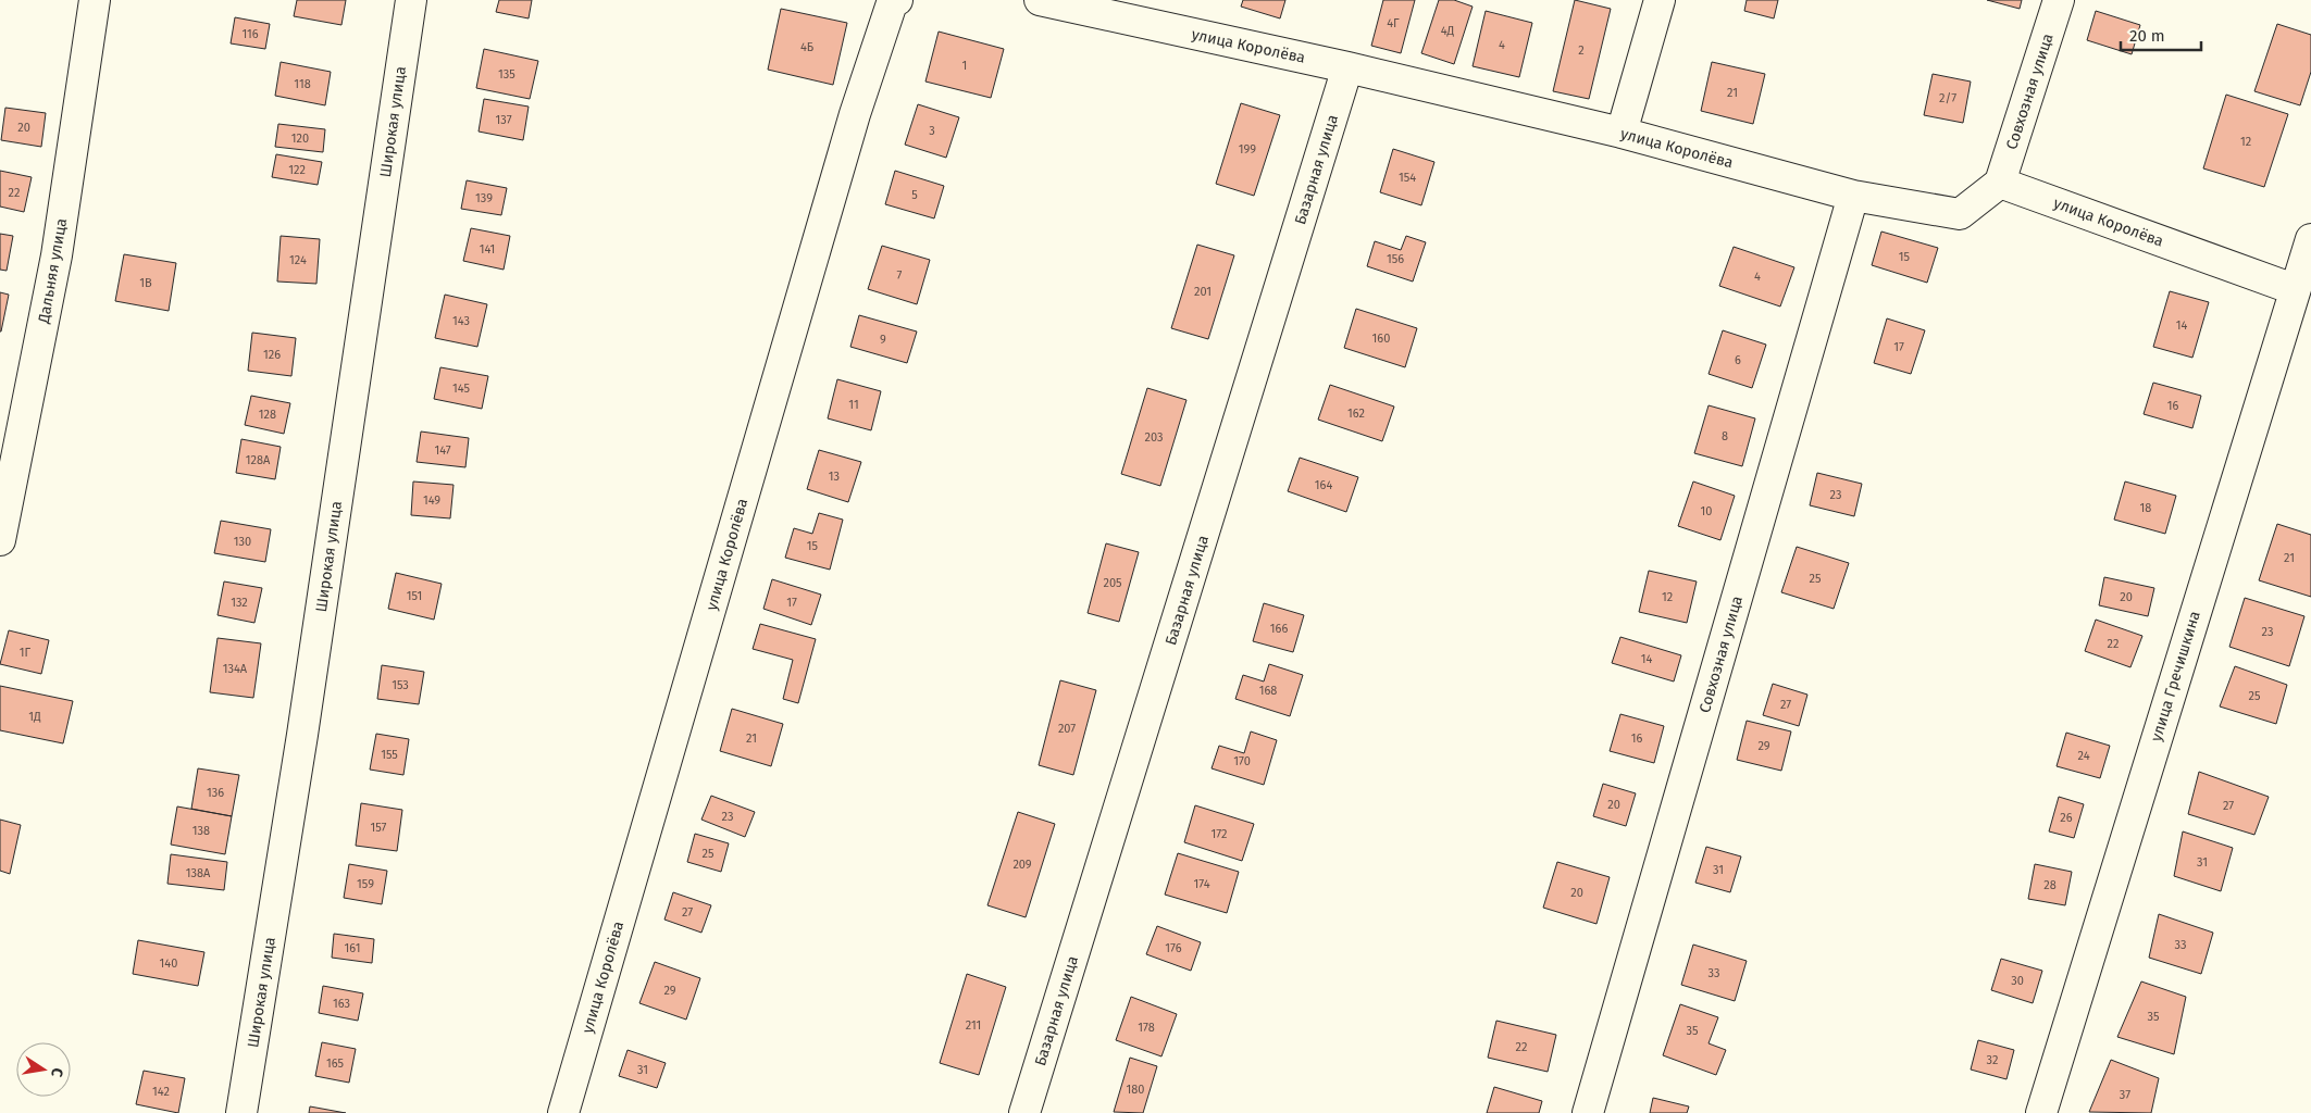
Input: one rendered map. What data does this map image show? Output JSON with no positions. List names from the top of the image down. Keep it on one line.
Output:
{"streets":{"street":["улица Королёва","Совхозная улица","Широкая улица","Базарная улица","Дальняя улица","улица Гречишкина"]},"crossings":[["улица Королёва","Совхозная улица"],["улица Королёва","Базарная улица"],["улица Королёва","улица Гречишкина"]],"house_numbers":["4Г","4Д","116","4","4Б","2","1","135","118","21","2/7","137","20","3","120","12","199","122","154","22","5","139","141","15","156","124","7","4","1В","201","143","14","160","9","17","126","6","145","11","16","162","128","8","203","147","128А","13","164","23","149","18","10","130","15","21","25","205","151","12","20","132","17","166","23","22","1Г","14","134А","153","168","25","27","1Д","207","21","16","29","155","24","170","136","20","27","23","26","157","138","172","25","31","209","31","138А","159","174","28","20","27","33","161","176","140","33","30","29","163","35","211","178","35","22","32","165","31","180","142","37"],"scale_bar":"20 m","north":"right"}
